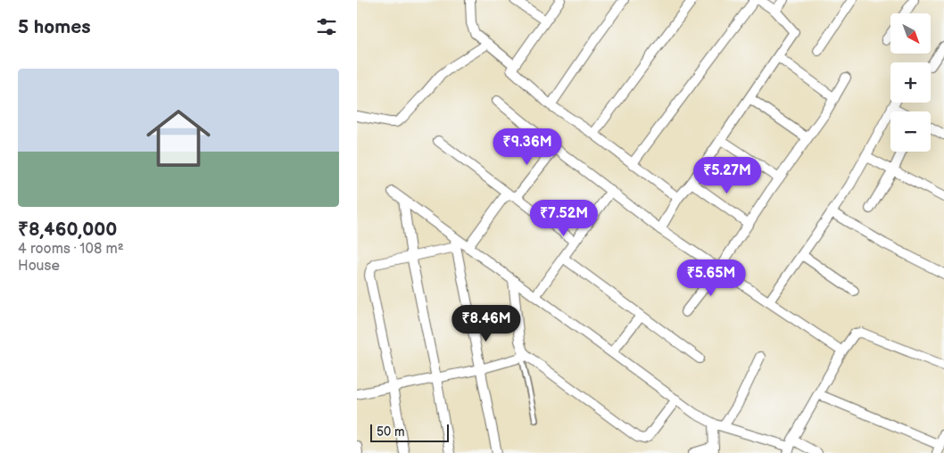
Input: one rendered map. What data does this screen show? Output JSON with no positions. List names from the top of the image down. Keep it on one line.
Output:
{"scale_bar":"50 m","north":"bottom right","page":{"heading":"5 homes","map_buttons":["+","−"],"list":[{"name":"₹8,460,000","note":"4 rooms · 108 m² · House"}],"price":["₹9.36M","₹5.27M","₹7.52M","₹5.65M","₹8.46M"],"scale":"50 m"}}
